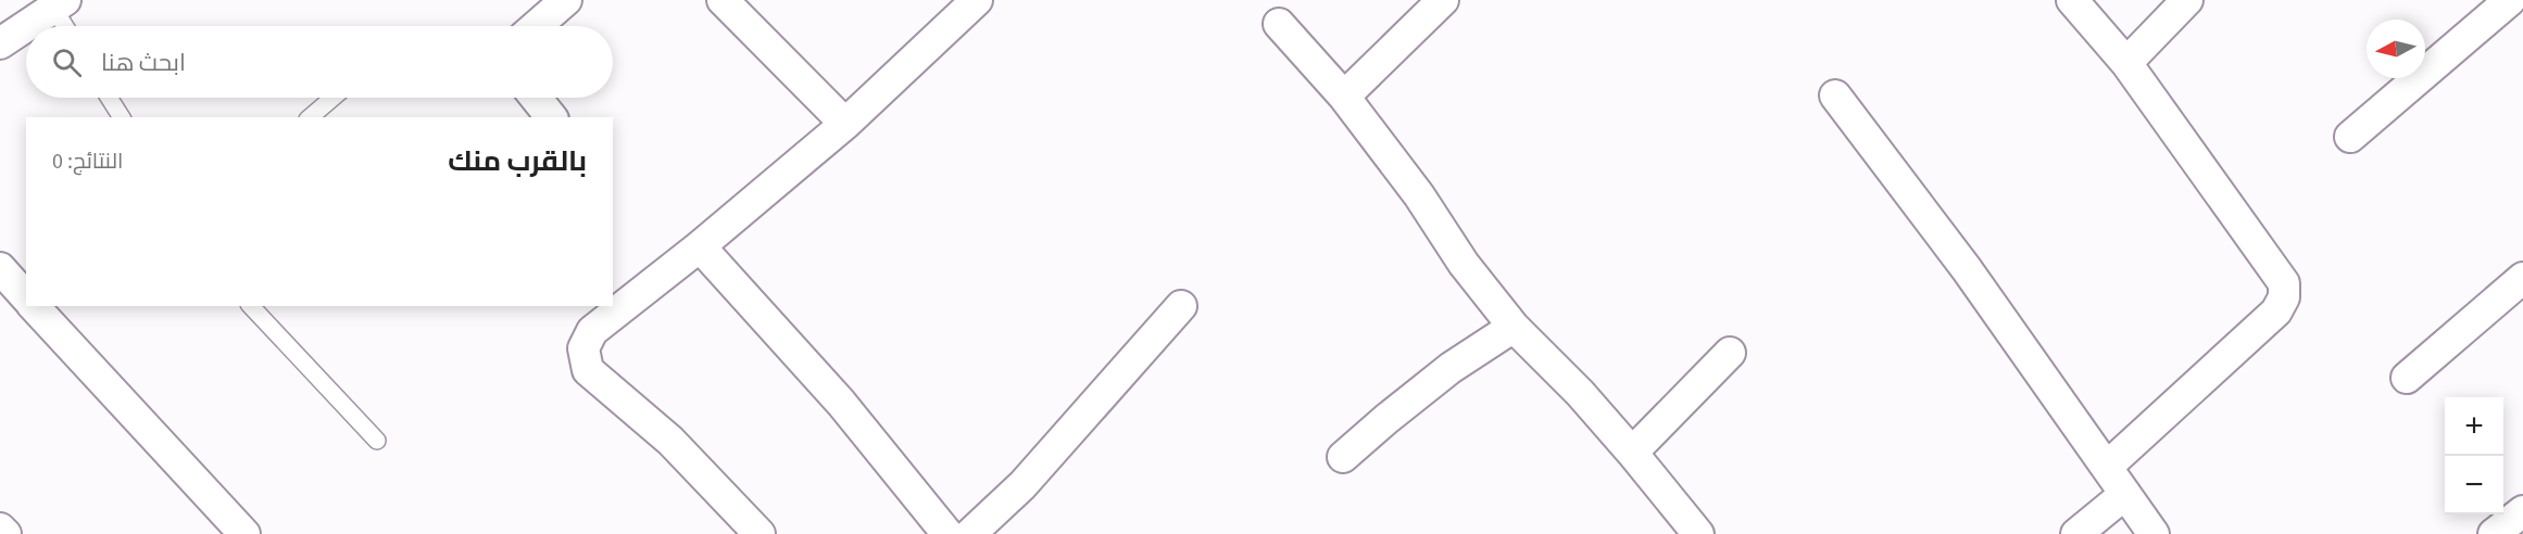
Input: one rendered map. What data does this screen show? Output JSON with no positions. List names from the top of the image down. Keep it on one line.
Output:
{"north":"left","page":{"search":"ابحث هنا","heading":["بالقرب منك","النتائج: 0"],"map_buttons":["+","−"]}}
